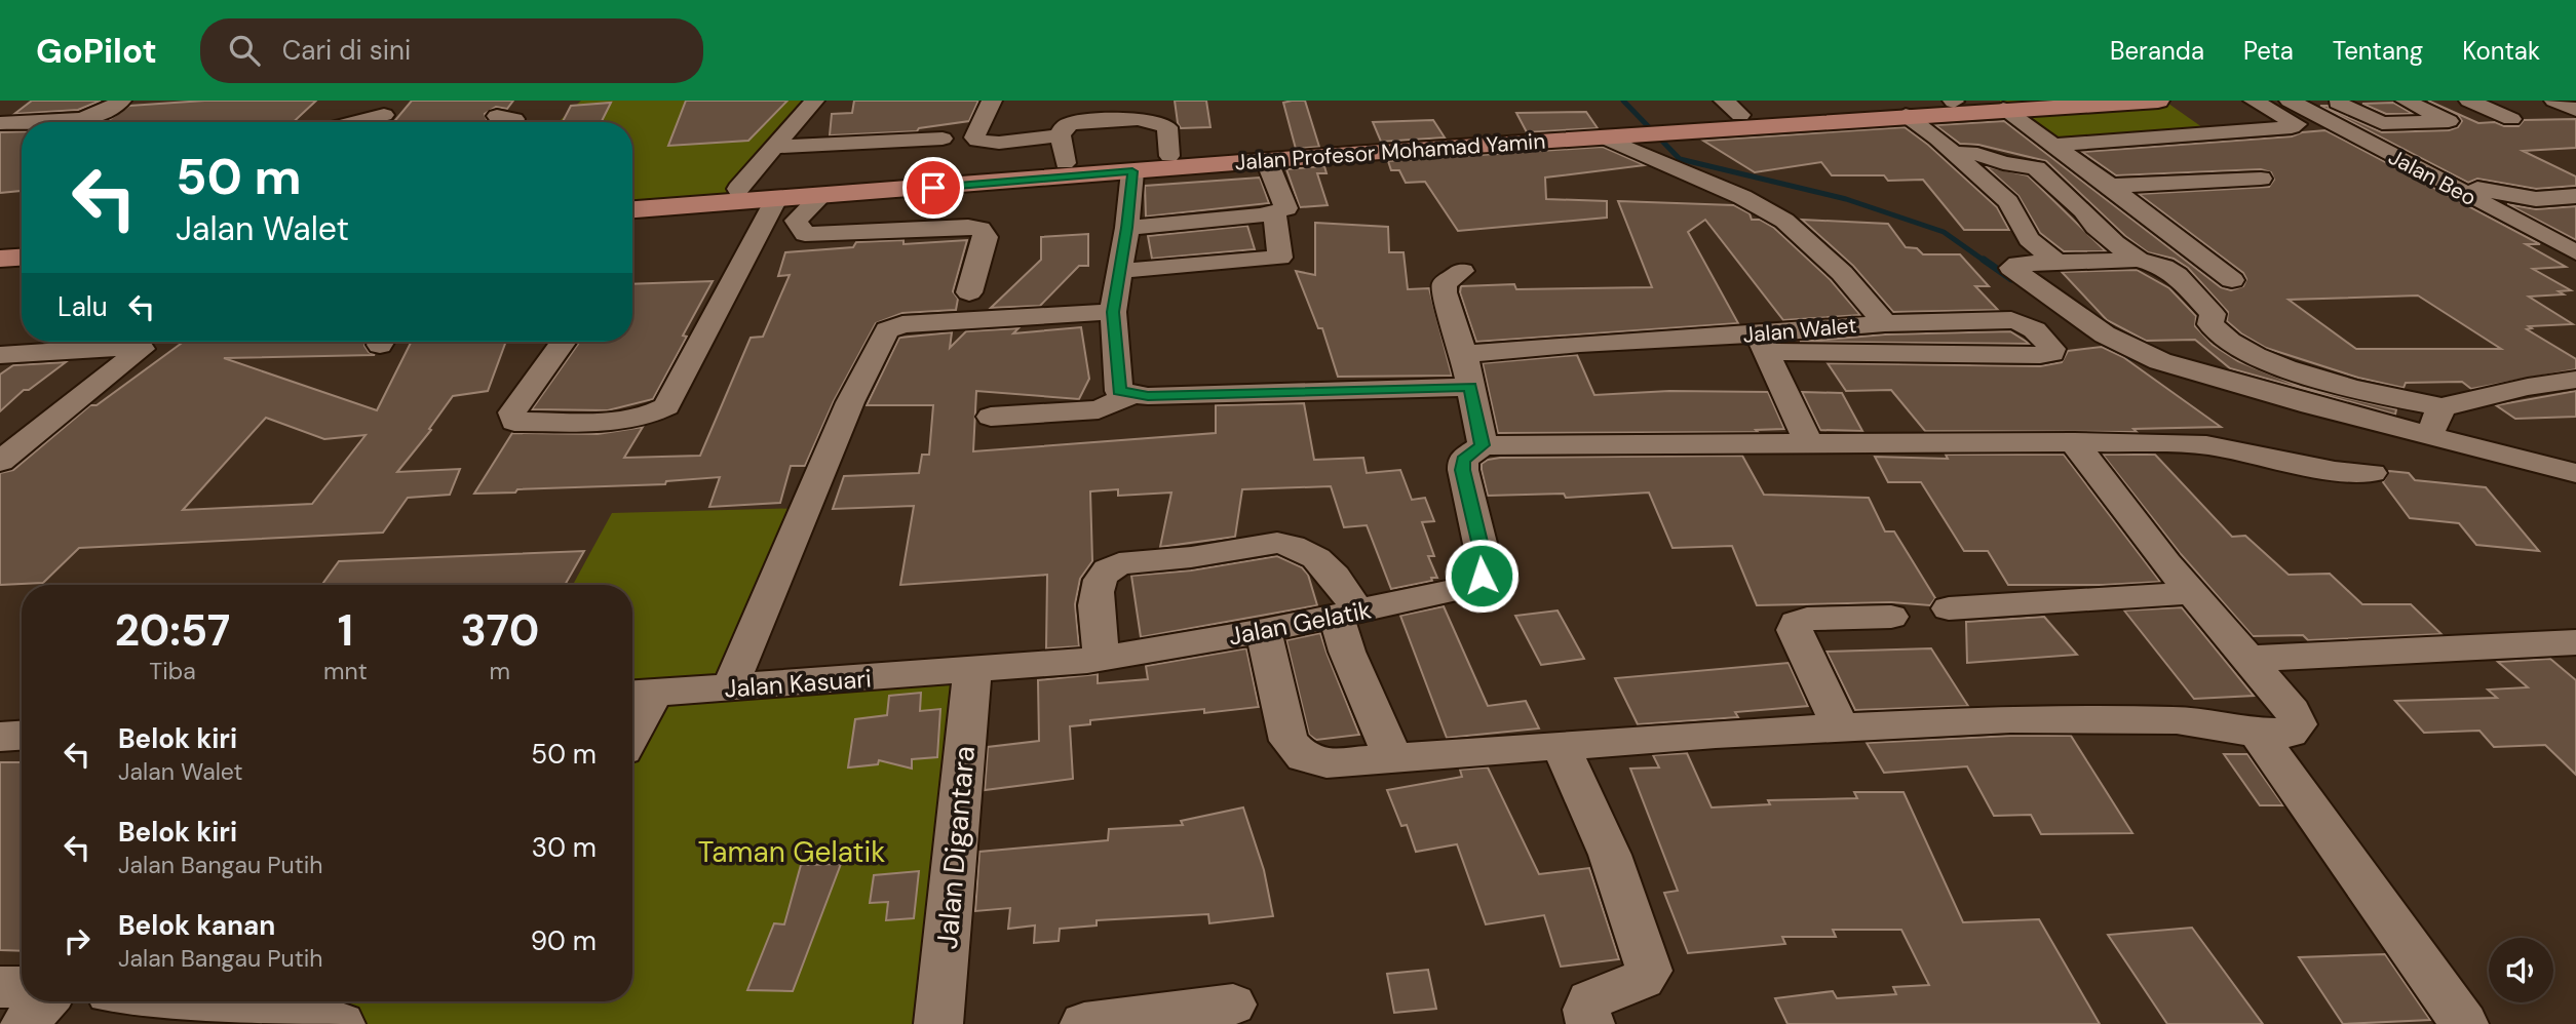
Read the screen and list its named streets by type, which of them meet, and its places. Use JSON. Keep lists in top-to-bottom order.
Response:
{
  "streets": {
    "main road": ["Jalan Profesor Mohamad Yamin"],
    "street": [
      "Jalan Beo",
      "Jalan Walet",
      "Jalan Gelatik",
      "Jalan Kasuari",
      "Jalan Digantara"
    ]
  },
  "crossings": [
    ["Jalan Profesor Mohamad Yamin", "Jalan Walet"],
    ["Jalan Gelatik", "Jalan Kasuari"],
    ["Jalan Gelatik", "Jalan Digantara"],
    ["Jalan Kasuari", "Jalan Digantara"]
  ],
  "parks": ["Taman Gelatik"],
  "page": {
    "header": "GoPilot",
    "search": "Cari di sini",
    "nav": [
      "Beranda",
      "Peta",
      "Tentang",
      "Kontak"
    ],
    "turn": ["50 m", "Jalan Walet"],
    "then": "Lalu",
    "eta": [
      "20:57",
      "Tiba",
      "1",
      "mnt",
      "370",
      "m"
    ],
    "list": [
      {
        "name": "Belok kiri",
        "note": "Jalan Walet",
        "value": "50 m"
      },
      {
        "name": "Belok kiri",
        "note": "Jalan Bangau Putih",
        "value": "30 m"
      },
      {
        "name": "Belok kanan",
        "note": "Jalan Bangau Putih",
        "value": "90 m"
      }
    ]
  }
}
